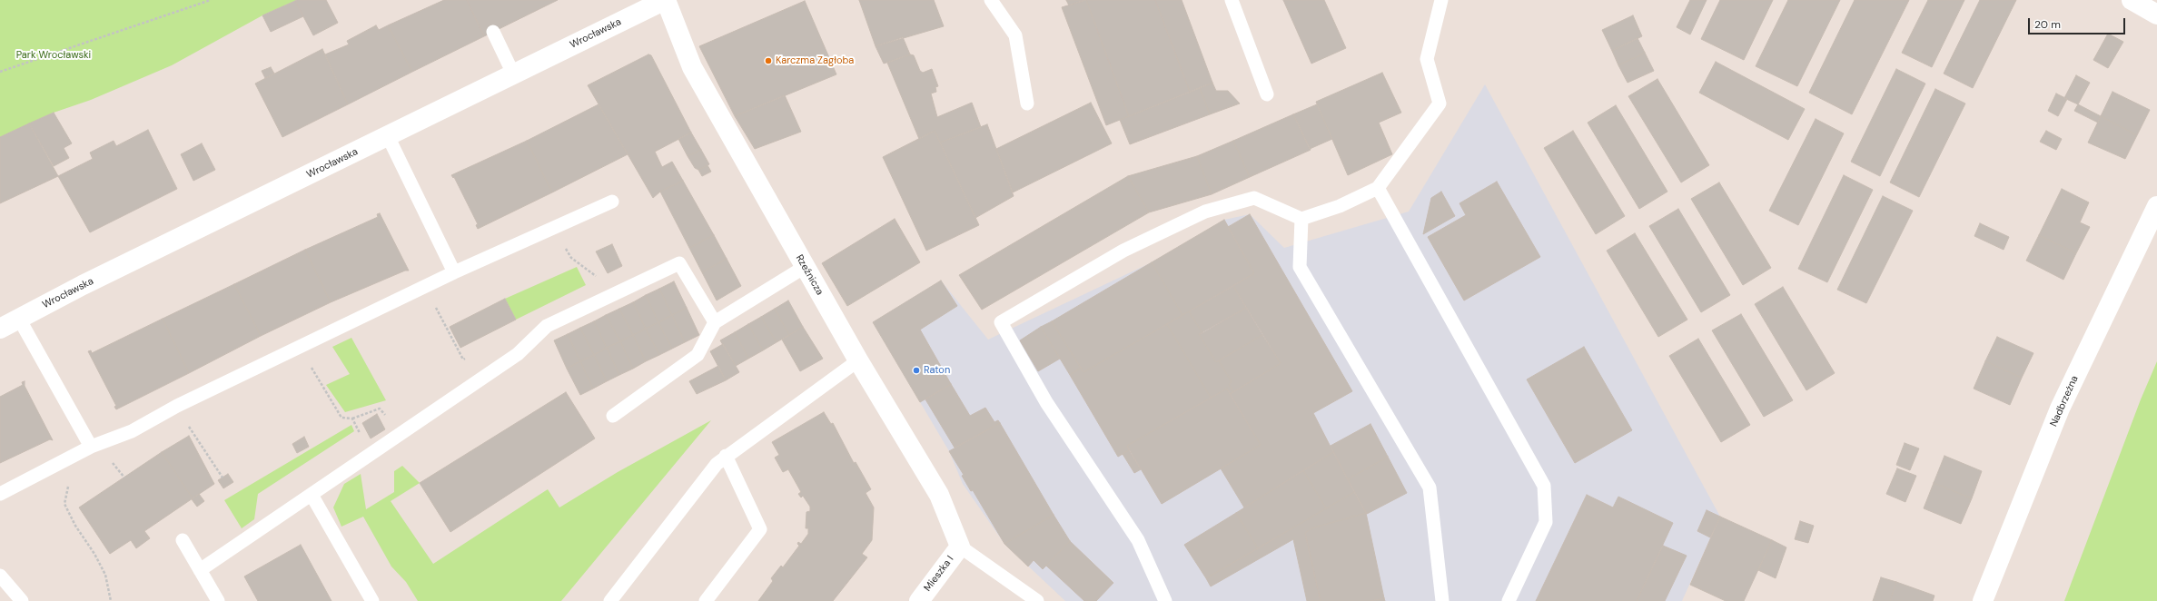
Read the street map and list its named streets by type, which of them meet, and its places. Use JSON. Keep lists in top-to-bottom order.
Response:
{
  "streets": {
    "street": [
      "Wrocławska",
      "Rzeźnicza",
      "Nadbrzeżna",
      "Mieszka I"
    ]
  },
  "crossings": [
    ["Wrocławska", "Rzeźnicza"],
    ["Rzeźnicza", "Mieszka I"]
  ],
  "parks": ["Park Wrocławski"],
  "places": ["Karczma Zagłoba", "Raton"],
  "scale_bar": "20 m"
}
